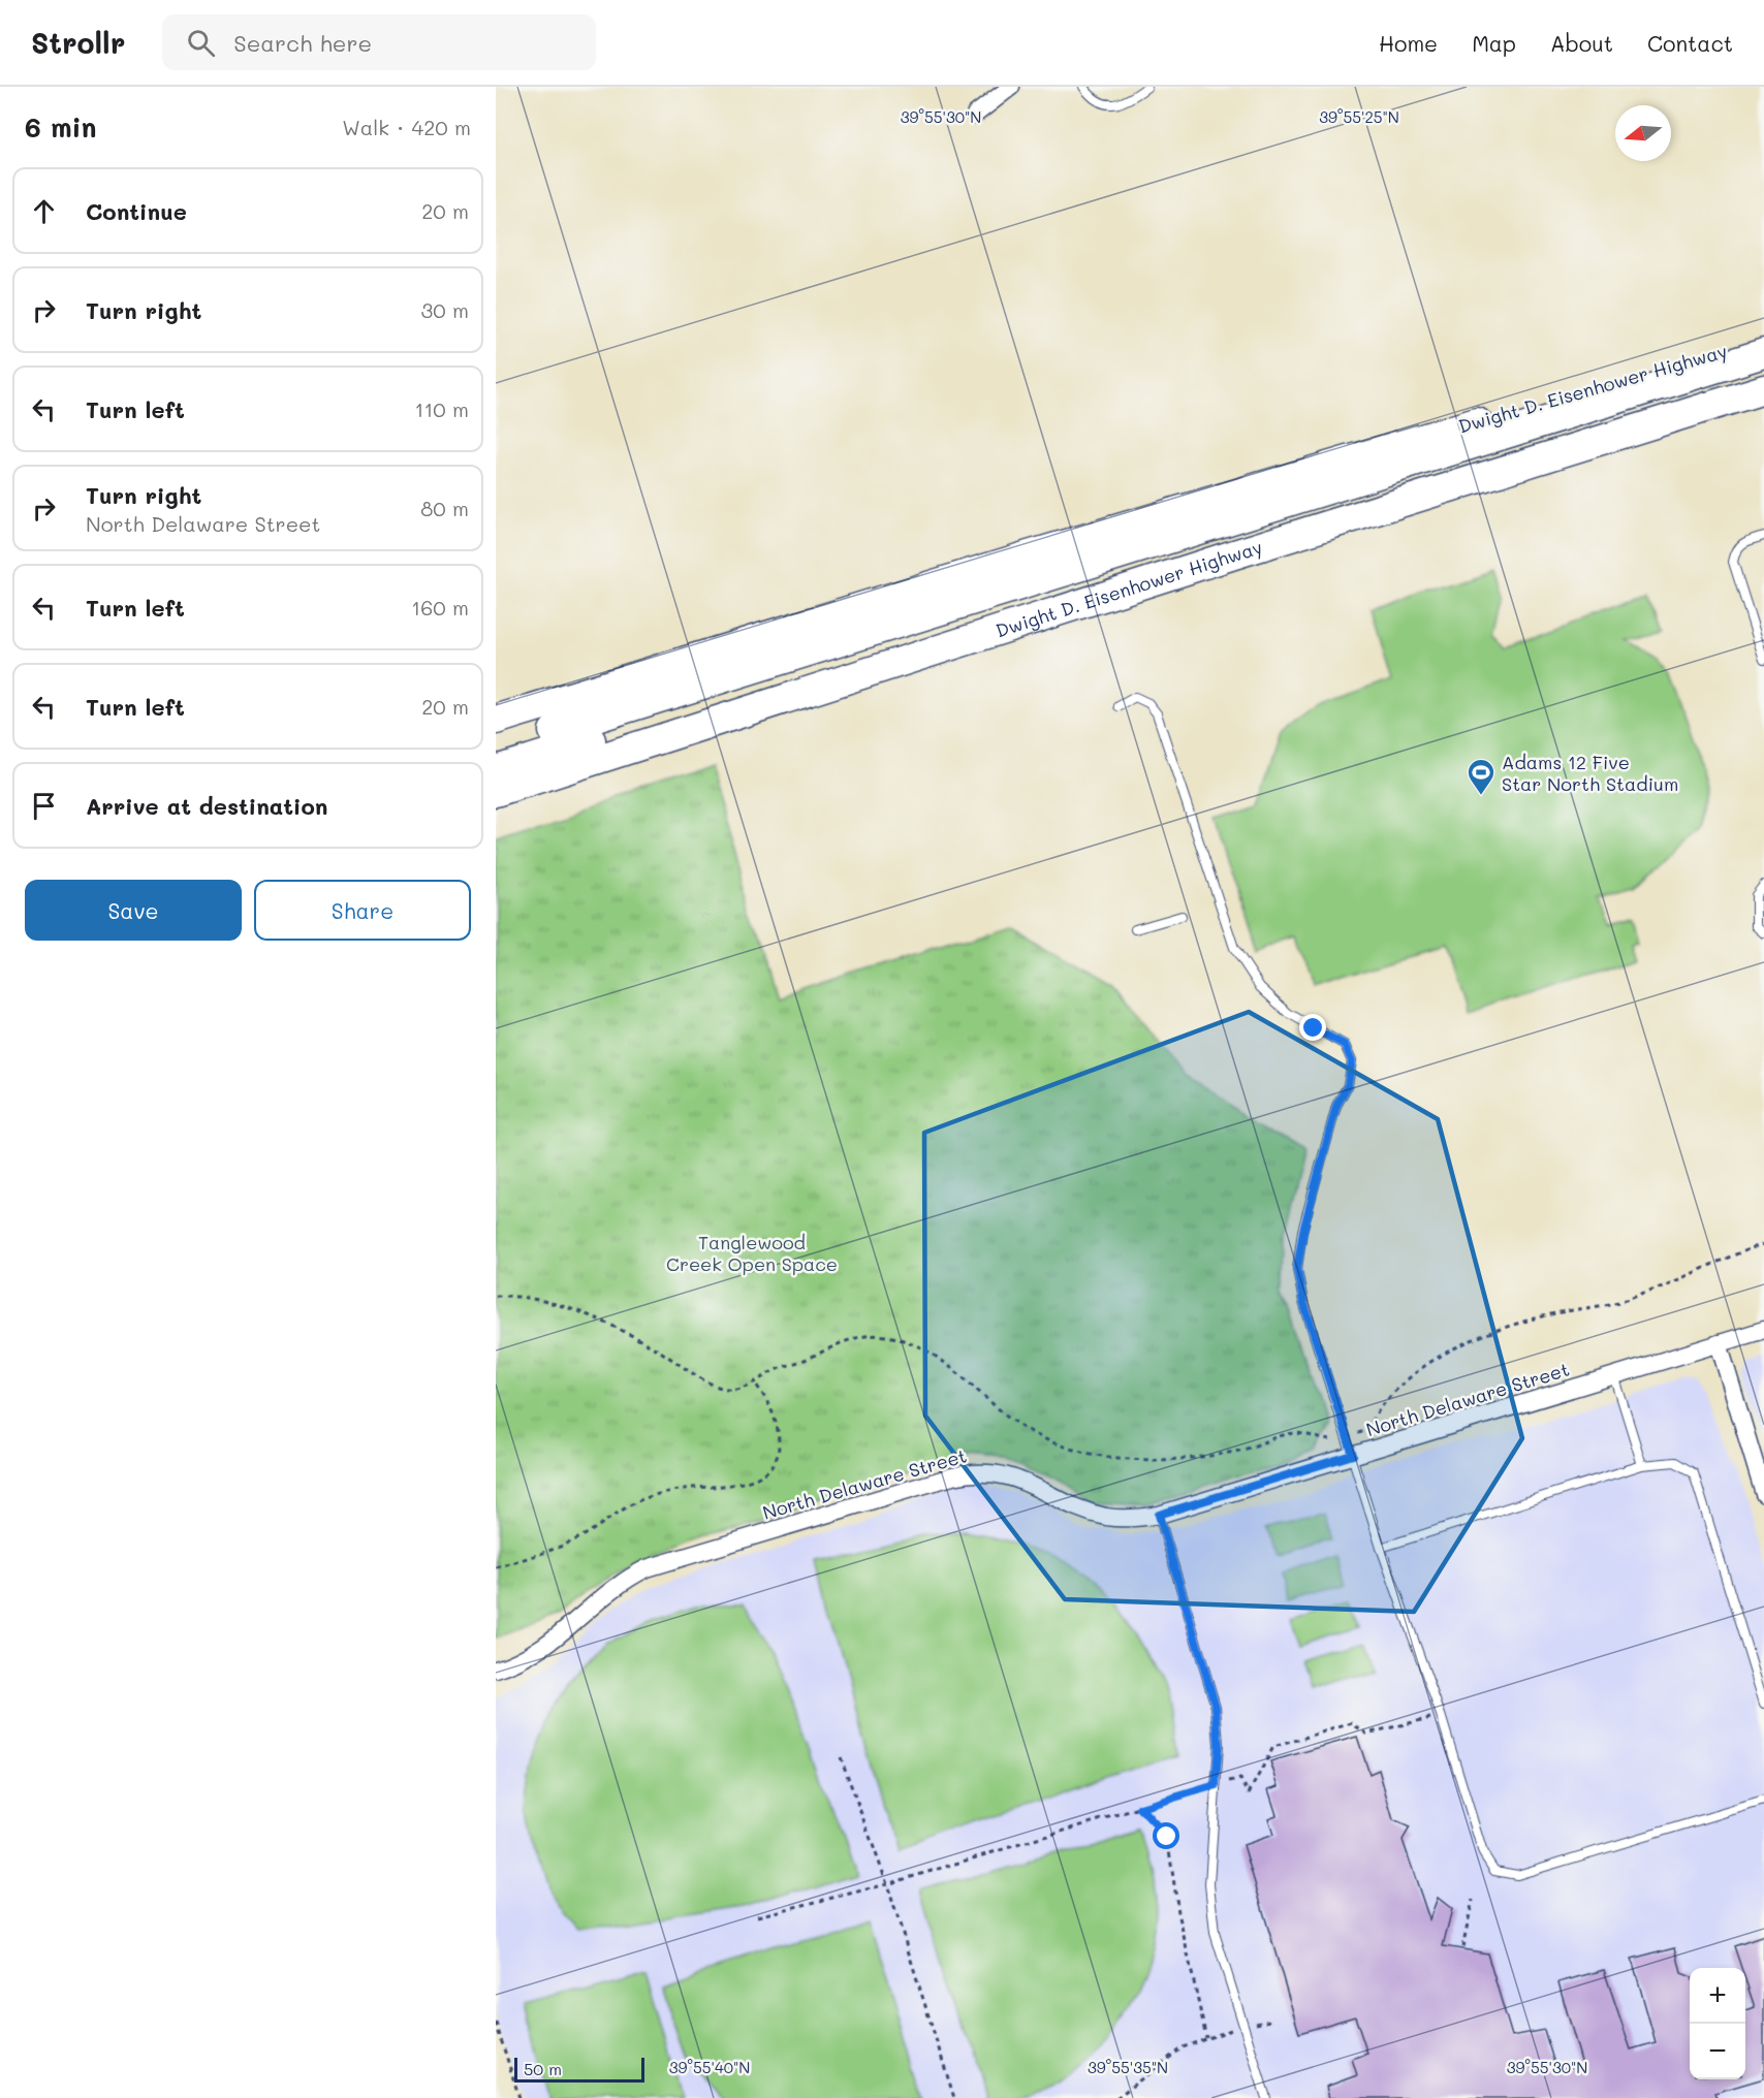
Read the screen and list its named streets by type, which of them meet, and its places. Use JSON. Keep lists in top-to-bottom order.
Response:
{
  "streets": {
    "highway": ["Dwight D. Eisenhower Highway"],
    "street": ["North Delaware Street"]
  },
  "parks": ["Tanglewood Creek Open Space"],
  "places": {
    "sports": ["Adams 12 Five Star North Stadium"]
  },
  "scale_bar": "50 m",
  "north": "left",
  "page": {
    "header": "Strollr",
    "search": "Search here",
    "nav": [
      "Home",
      "Map",
      "About",
      "Contact"
    ],
    "heading": ["6 min", "Walk · 420 m"],
    "list": [
      ["Continue", "20 m"],
      ["Turn right", "30 m"],
      ["Turn left", "110 m"],
      ["Turn right", "North Delaware Street", "80 m"],
      ["Turn left", "160 m"],
      ["Turn left", "20 m"],
      "Arrive at destination"
    ],
    "buttons": ["Save", "Share"],
    "map_buttons": ["+", "−"],
    "scale": "50 m"
  },
  "coordinates": [
    "39°55'30\"N",
    "39°55'25\"N",
    "39°55'40\"N",
    "39°55'35\"N"
  ]
}
